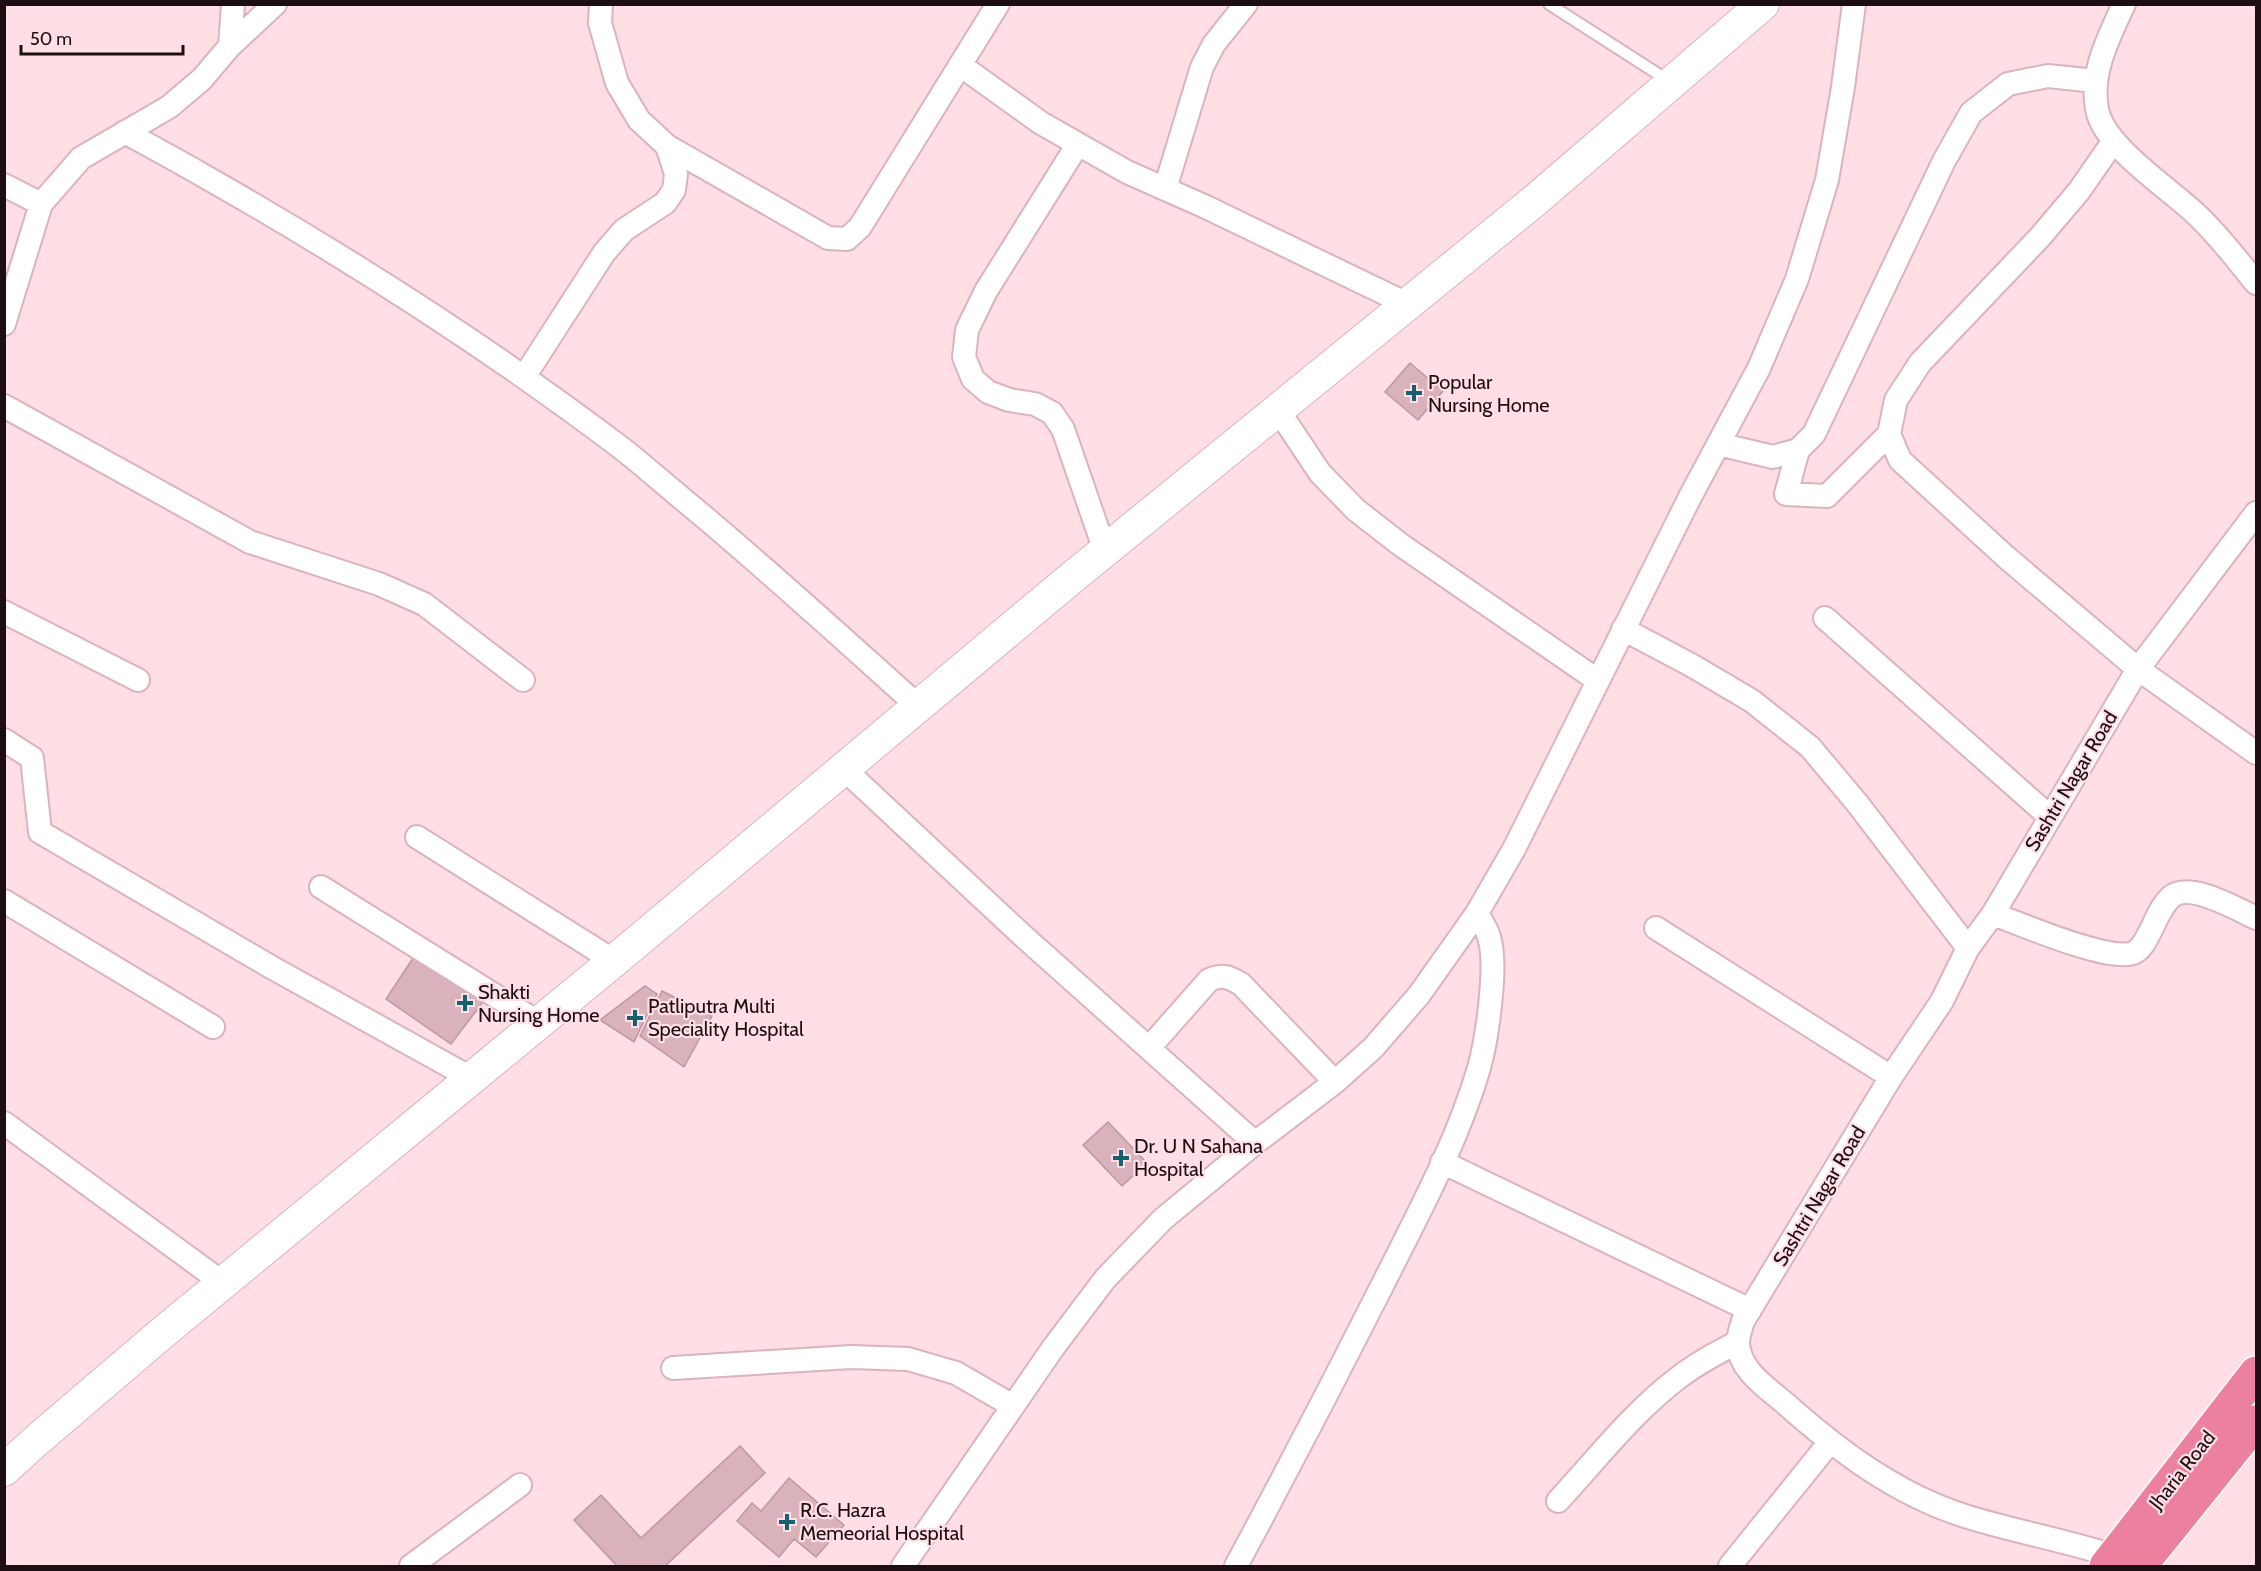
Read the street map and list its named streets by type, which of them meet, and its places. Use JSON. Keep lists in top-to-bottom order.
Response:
{
  "streets": {
    "highway": ["Jharia Road"],
    "street": ["Sashtri Nagar Road"]
  },
  "places": {
    "health": [
      "Popular Nursing Home",
      "Shakti Nursing Home",
      "Patliputra Multi Speciality Hospital",
      "Dr. U N Sahana Hospital",
      "R.C. Hazra Memeorial Hospital"
    ]
  },
  "scale_bar": "50 m"
}
